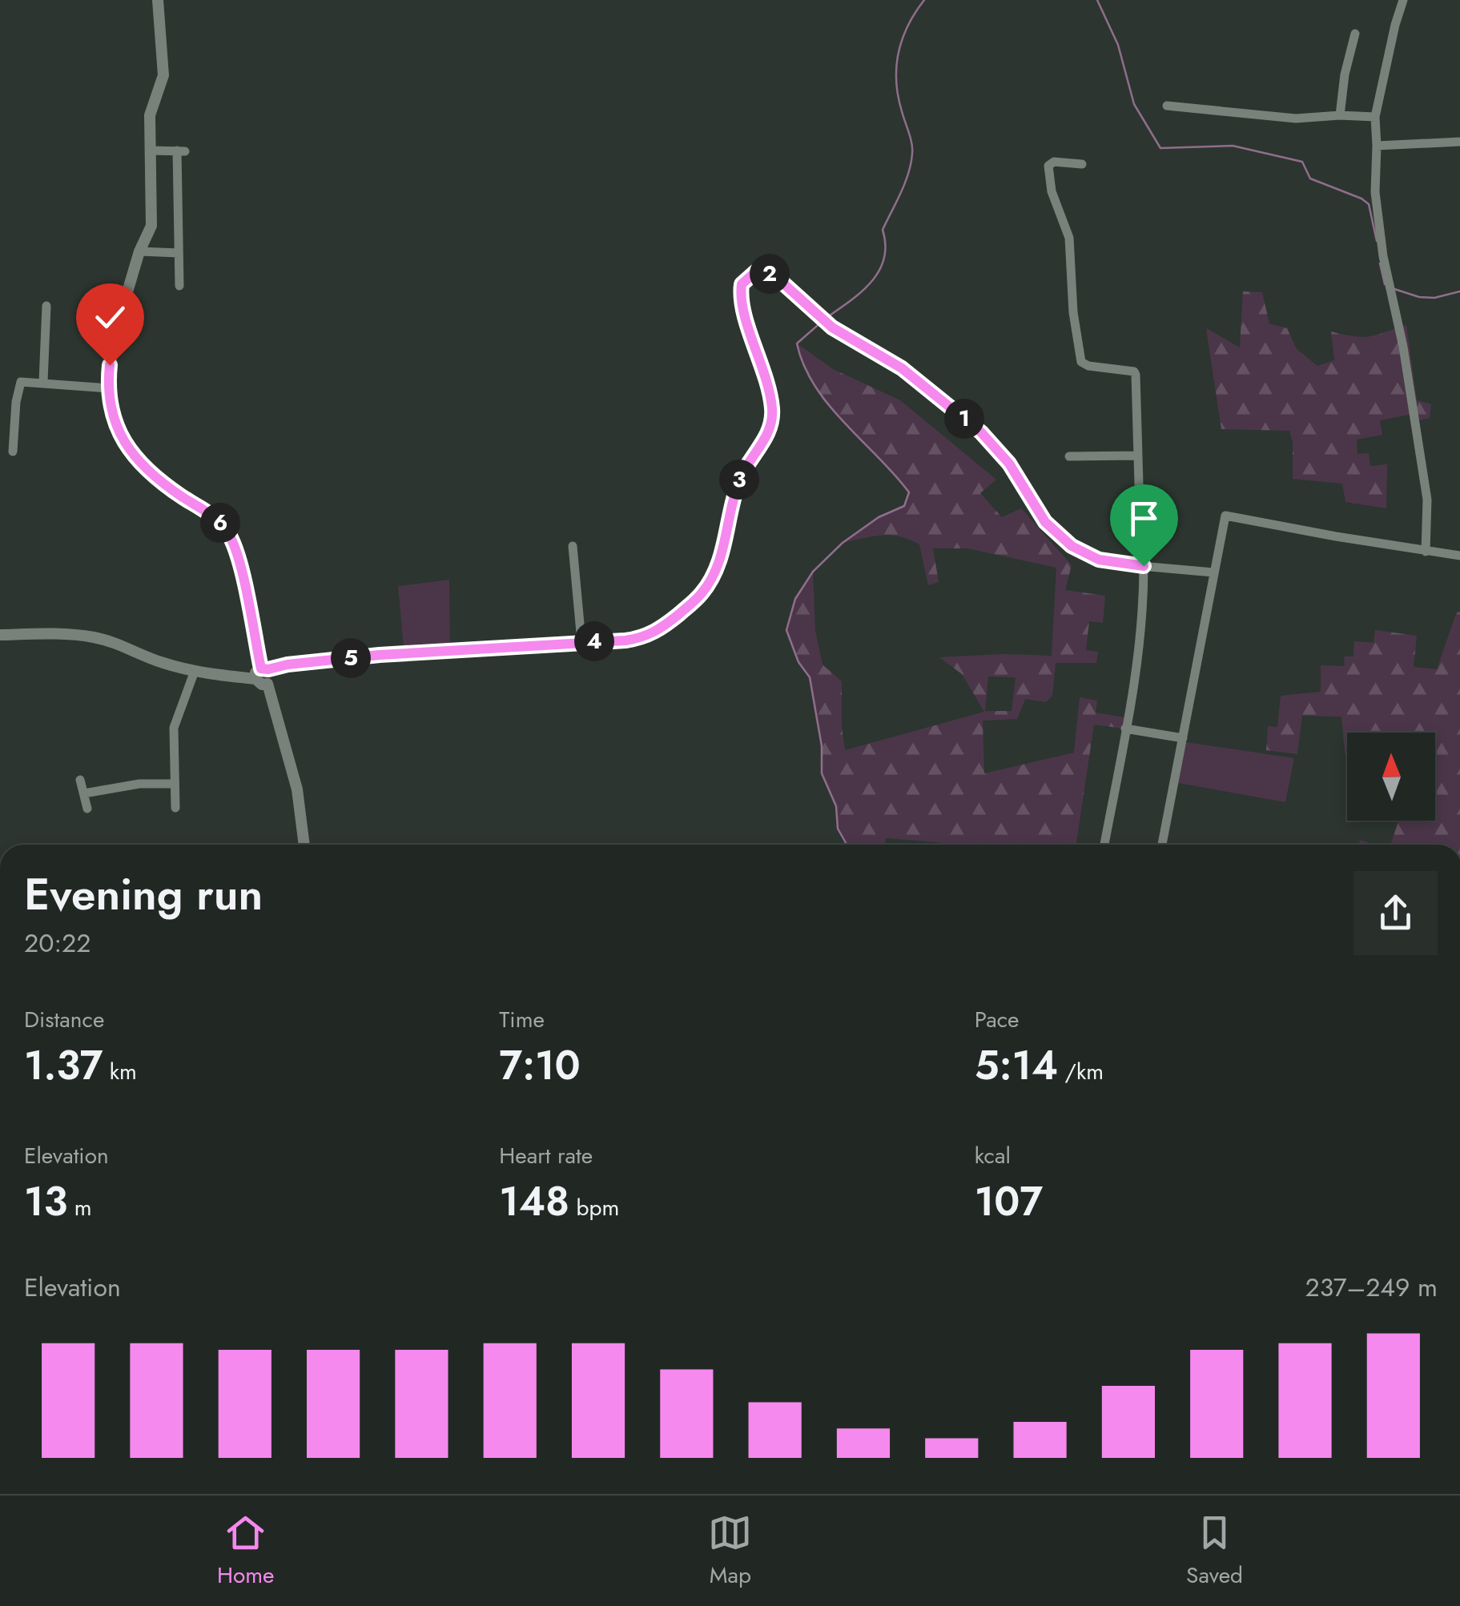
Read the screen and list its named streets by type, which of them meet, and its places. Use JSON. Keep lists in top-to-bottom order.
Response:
{
  "north": "top",
  "page": {
    "pins": [
      "2",
      "1",
      "3",
      "6",
      "4",
      "5"
    ],
    "heading": ["Evening run", "20:22"],
    "stats": [
      ["Distance", "1.37 km"],
      ["Time", "7:10"],
      ["Pace", "5:14 /km"],
      ["Elevation", "13 m"],
      ["Heart rate", "148 bpm"],
      ["kcal", "107"]
    ],
    "chart": ["Elevation", "237–249 m"],
    "tabs": ["Home", "Map", "Saved"]
  }
}
